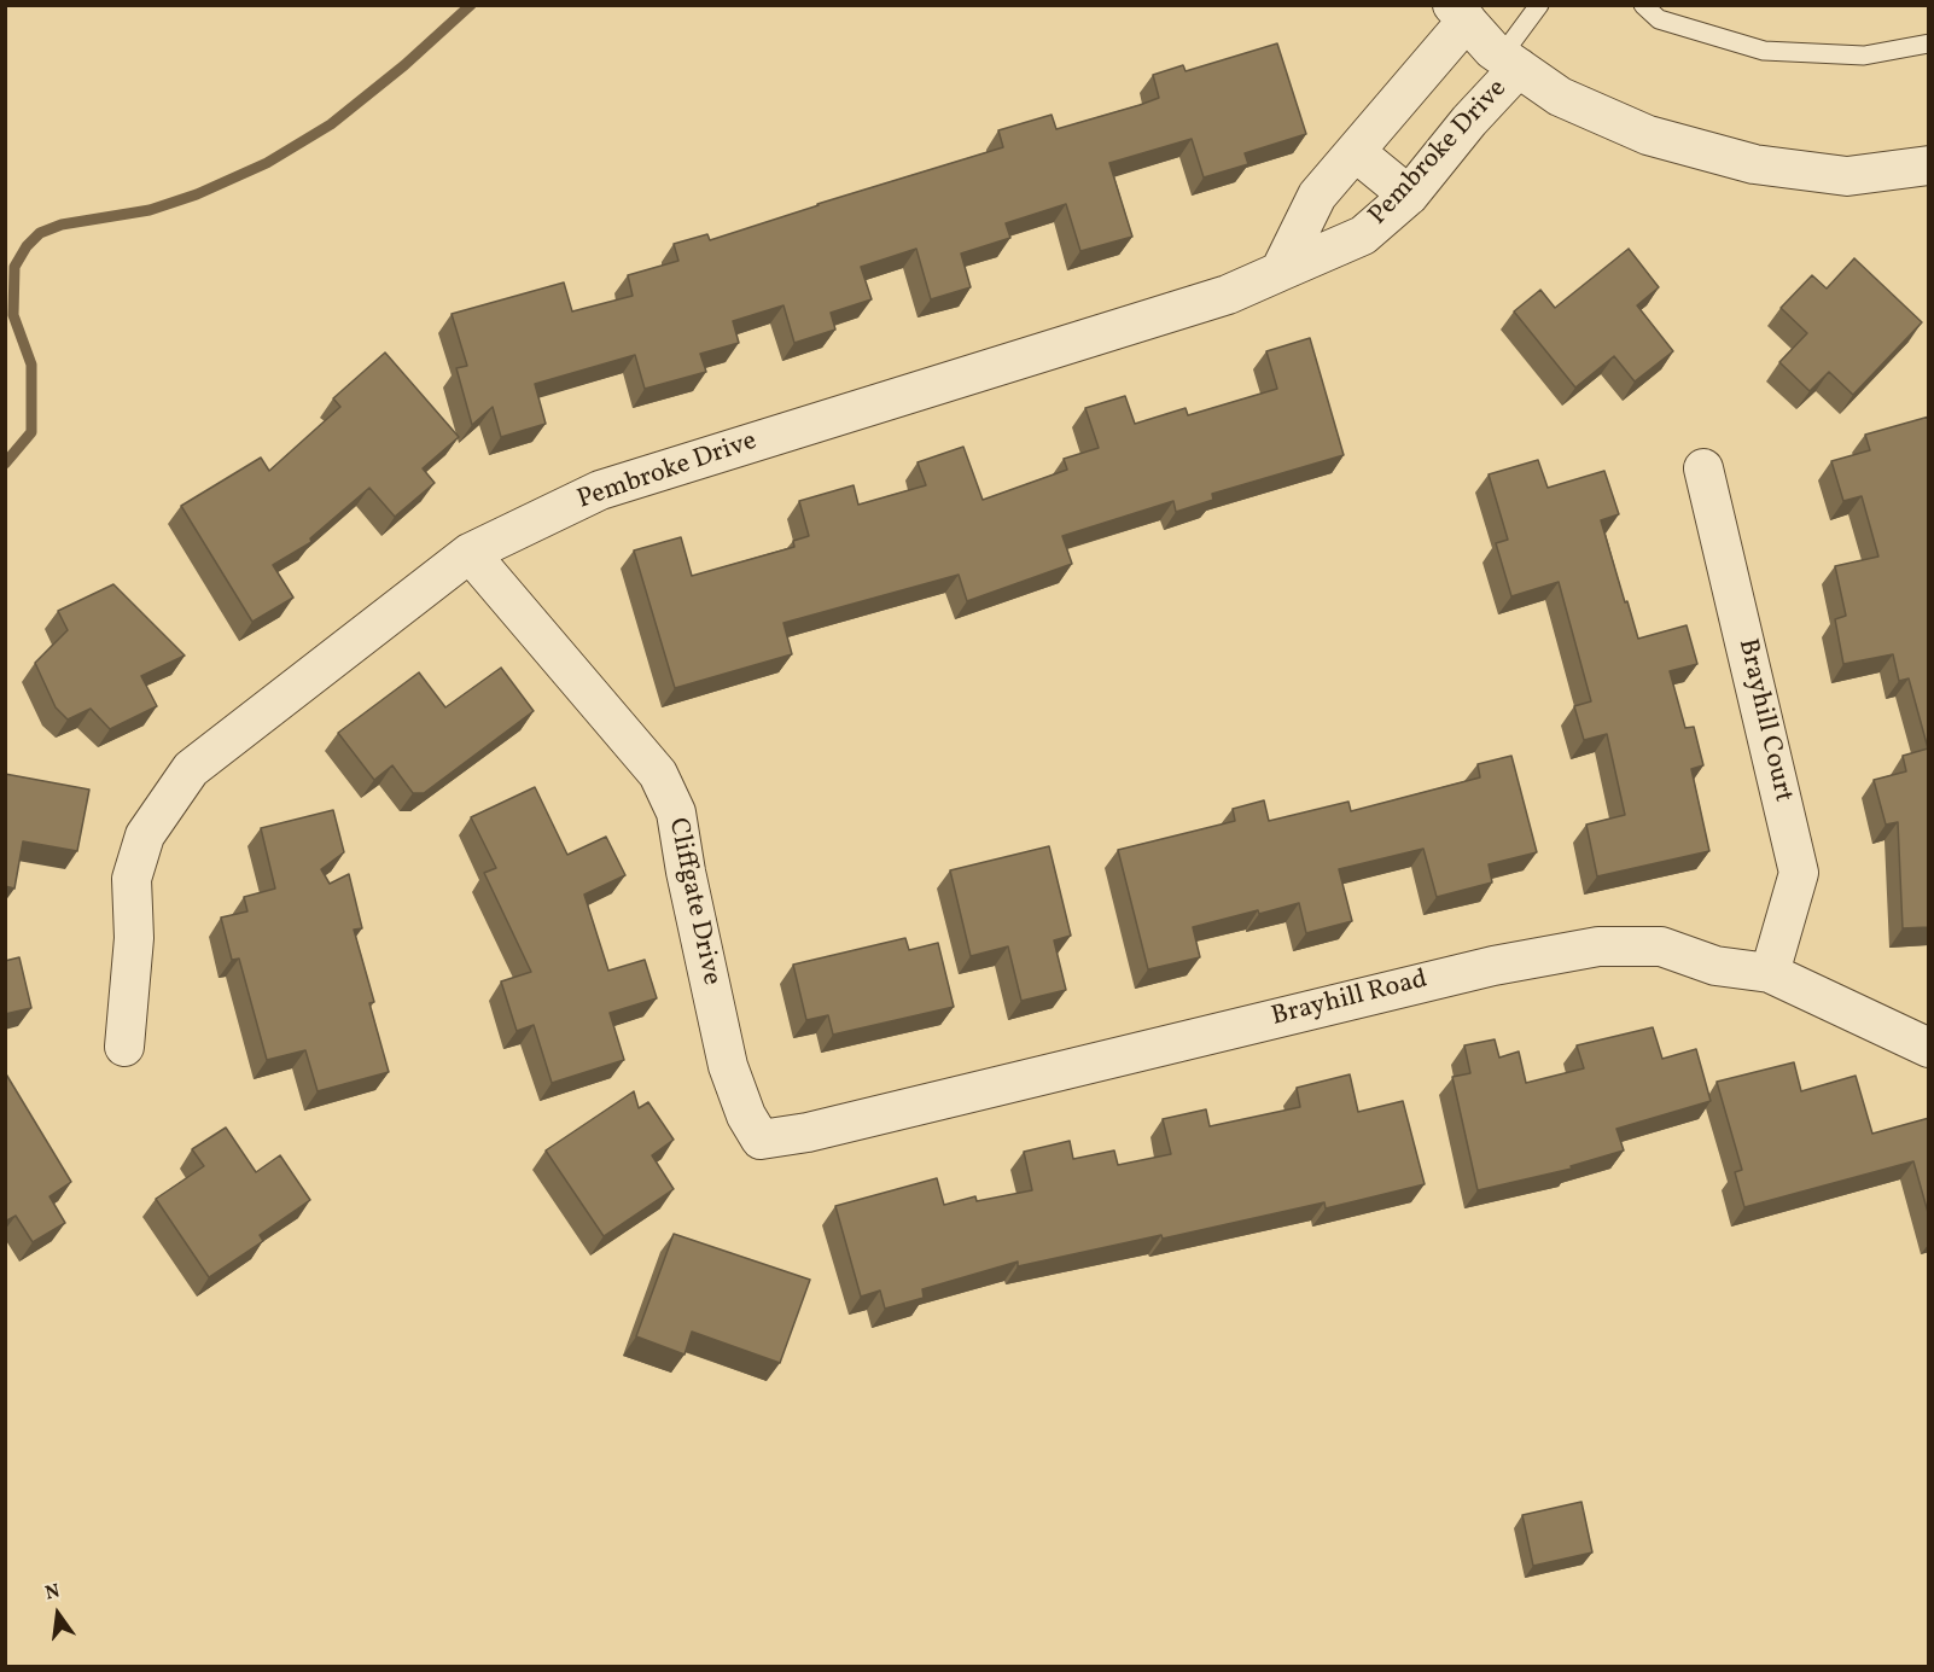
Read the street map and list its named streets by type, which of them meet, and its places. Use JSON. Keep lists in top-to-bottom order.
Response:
{
  "streets": {
    "street": [
      "Pembroke Drive",
      "Brayhill Court",
      "Cliffgate Drive",
      "Brayhill Road"
    ]
  },
  "crossings": [
    ["Pembroke Drive", "Cliffgate Drive"],
    ["Brayhill Court", "Brayhill Road"],
    ["Cliffgate Drive", "Brayhill Road"]
  ],
  "north": "top"
}
